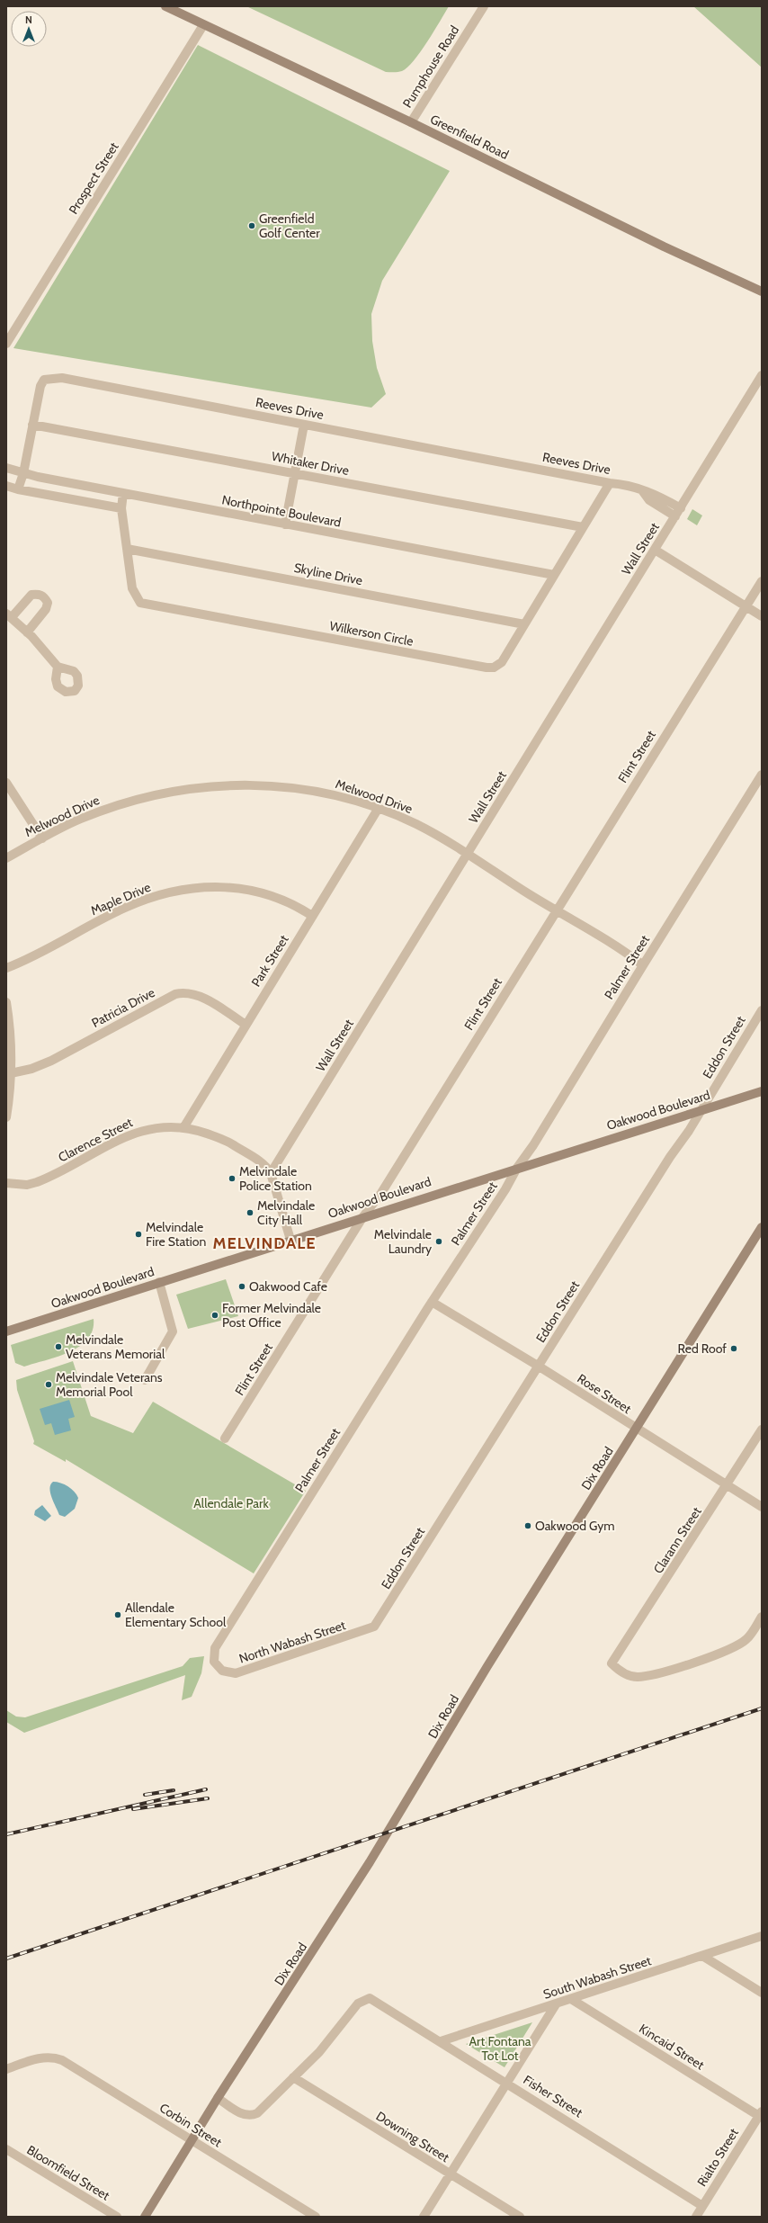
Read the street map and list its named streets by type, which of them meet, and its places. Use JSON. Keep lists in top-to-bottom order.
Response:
{
  "streets": {
    "main road": ["Greenfield Road", "Oakwood Boulevard", "Dix Road"],
    "street": [
      "Pumphouse Road",
      "Prospect Street",
      "Reeves Drive",
      "Whitaker Drive",
      "Northpointe Boulevard",
      "Wall Street",
      "Skyline Drive",
      "Wilkerson Circle",
      "Flint Street",
      "Melwood Drive",
      "Maple Drive",
      "Park Street",
      "Palmer Street",
      "Patricia Drive",
      "Eddon Street",
      "Clarence Street",
      "Rose Street",
      "Clarann Street",
      "North Wabash Street",
      "South Wabash Street",
      "Kincaid Street",
      "Fisher Street",
      "Corbin Street",
      "Downing Street",
      "Rialto Street",
      "Bloomfield Street"
    ]
  },
  "crossings": [
    ["Pumphouse Road", "Greenfield Road"],
    ["Greenfield Road", "Prospect Street"],
    ["Reeves Drive", "Whitaker Drive"],
    ["Reeves Drive", "Northpointe Boulevard"],
    ["Reeves Drive", "Wall Street"],
    ["Reeves Drive", "Wilkerson Circle"],
    ["Whitaker Drive", "Wilkerson Circle"],
    ["Northpointe Boulevard", "Wilkerson Circle"],
    ["Wall Street", "Melwood Drive"],
    ["Wall Street", "Clarence Street"],
    ["Skyline Drive", "Wilkerson Circle"],
    ["Flint Street", "Melwood Drive"],
    ["Flint Street", "Oakwood Boulevard"],
    ["Melwood Drive", "Park Street"],
    ["Melwood Drive", "Palmer Street"],
    ["Maple Drive", "Park Street"],
    ["Park Street", "Patricia Drive"],
    ["Park Street", "Clarence Street"],
    ["Palmer Street", "Oakwood Boulevard"],
    ["Palmer Street", "Rose Street"],
    ["Palmer Street", "North Wabash Street"],
    ["Eddon Street", "Oakwood Boulevard"],
    ["Eddon Street", "Rose Street"],
    ["Eddon Street", "North Wabash Street"],
    ["Rose Street", "Dix Road"],
    ["Rose Street", "Clarann Street"],
    ["Dix Road", "Corbin Street"],
    ["South Wabash Street", "Kincaid Street"],
    ["South Wabash Street", "Fisher Street"],
    ["Kincaid Street", "Rialto Street"],
    ["Fisher Street", "Downing Street"],
    ["Fisher Street", "Rialto Street"]
  ],
  "districts": ["MELVINDALE"],
  "parks": ["Allendale Park", "Art Fontana Tot Lot"],
  "places": [
    "Greenfield Golf Center",
    "Melvindale Police Station",
    "Melvindale City Hall",
    "Melvindale Fire Station",
    "Melvindale Laundry",
    "Oakwood Cafe",
    "Former Melvindale Post Office",
    "Melvindale Veterans Memorial",
    "Red Roof",
    "Melvindale Veterans Memorial Pool",
    "Oakwood Gym",
    "Allendale Elementary School"
  ],
  "north": "top"
}
